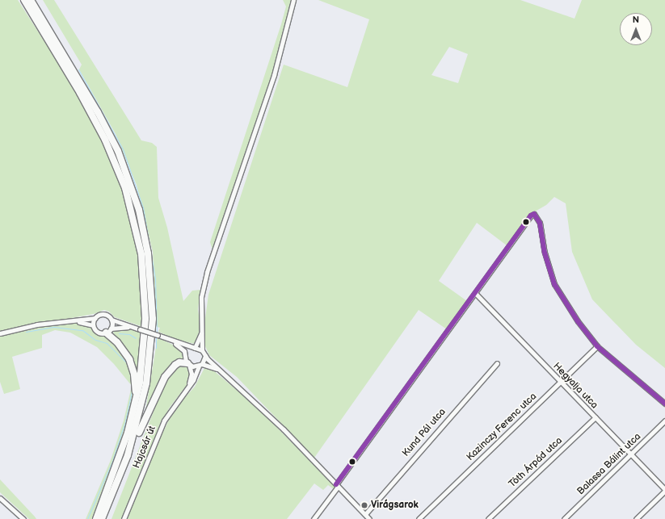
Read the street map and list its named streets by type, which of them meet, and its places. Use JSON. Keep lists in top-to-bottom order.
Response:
{
  "streets": {
    "street": [
      "Hegyalja utca",
      "Kazinczy Ferenc utca",
      "Kund Pál utca",
      "Hajcsár út",
      "Tóth Árpád utca",
      "Balassa Bálint utca"
    ]
  },
  "crossings": [
    ["Hegyalja utca", "Kazinczy Ferenc utca"],
    ["Hegyalja utca", "Tóth Árpád utca"],
    ["Hegyalja utca", "Balassa Bálint utca"]
  ],
  "places": ["Virágsarok"],
  "north": "top"
}
